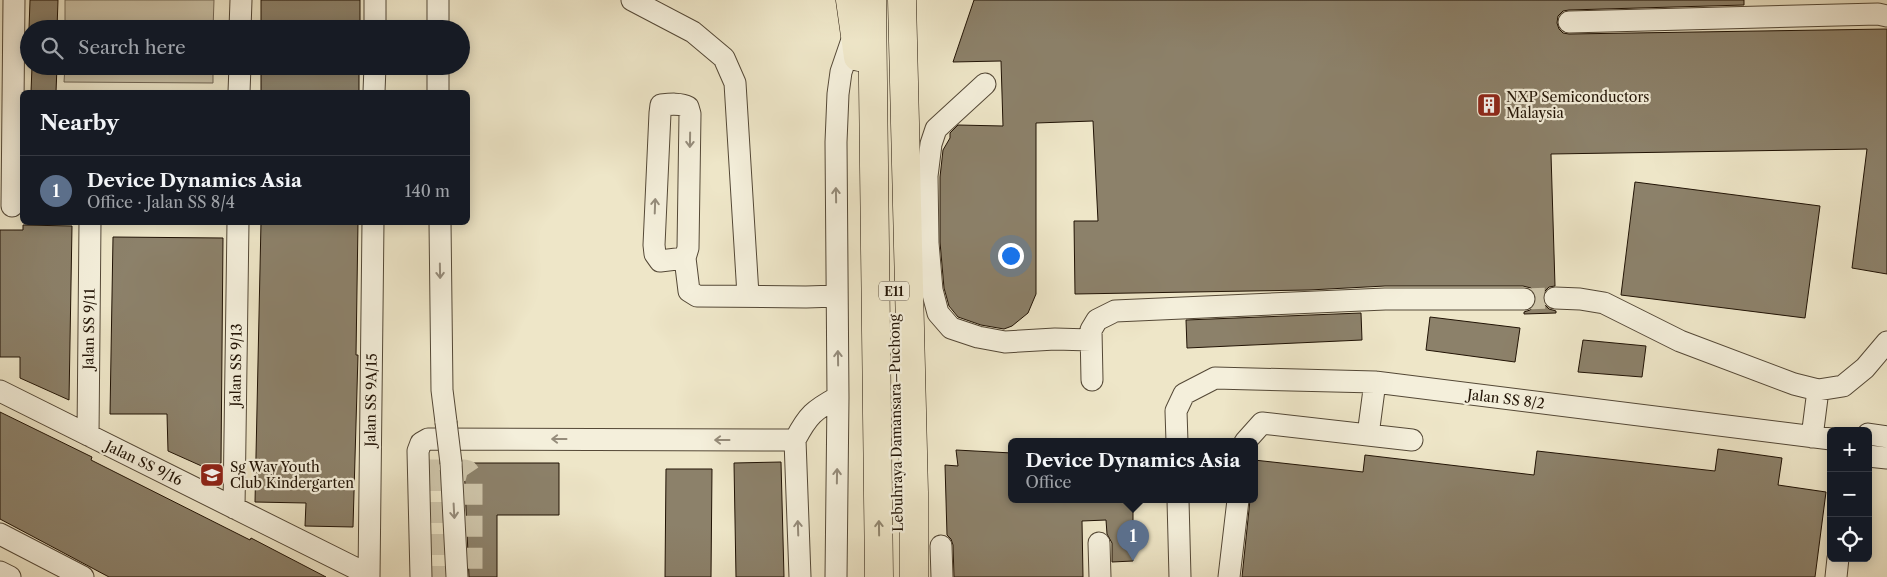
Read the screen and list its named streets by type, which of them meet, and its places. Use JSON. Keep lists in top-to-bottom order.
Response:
{
  "streets": {
    "highway": ["E11", "Lebuhraya Damansara–Puchong"],
    "street": [
      "Jalan SS 9/11",
      "Jalan SS 9/13",
      "Jalan SS 8/2",
      "Jalan SS 9A/15",
      "Jalan SS 9/16"
    ]
  },
  "crossings": [
    ["Jalan SS 9/11", "Jalan SS 9/16"],
    ["Jalan SS 9/13", "Jalan SS 9/16"],
    ["Jalan SS 9A/15", "Jalan SS 9/16"]
  ],
  "places": {
    "building": ["NXP Semiconductors Malaysia"],
    "school or university": ["Sg Way Youth Club Kindergarten"]
  },
  "page": {
    "search": "Search here",
    "heading": "Nearby",
    "list": [
      {
        "mark": "1",
        "name": "Device Dynamics Asia",
        "note": "Office · Jalan SS 8/4",
        "value": "140 m"
      }
    ],
    "map_buttons": ["+", "−"],
    "popup": ["Device Dynamics Asia", "Office"],
    "pins": "1"
  }
}
